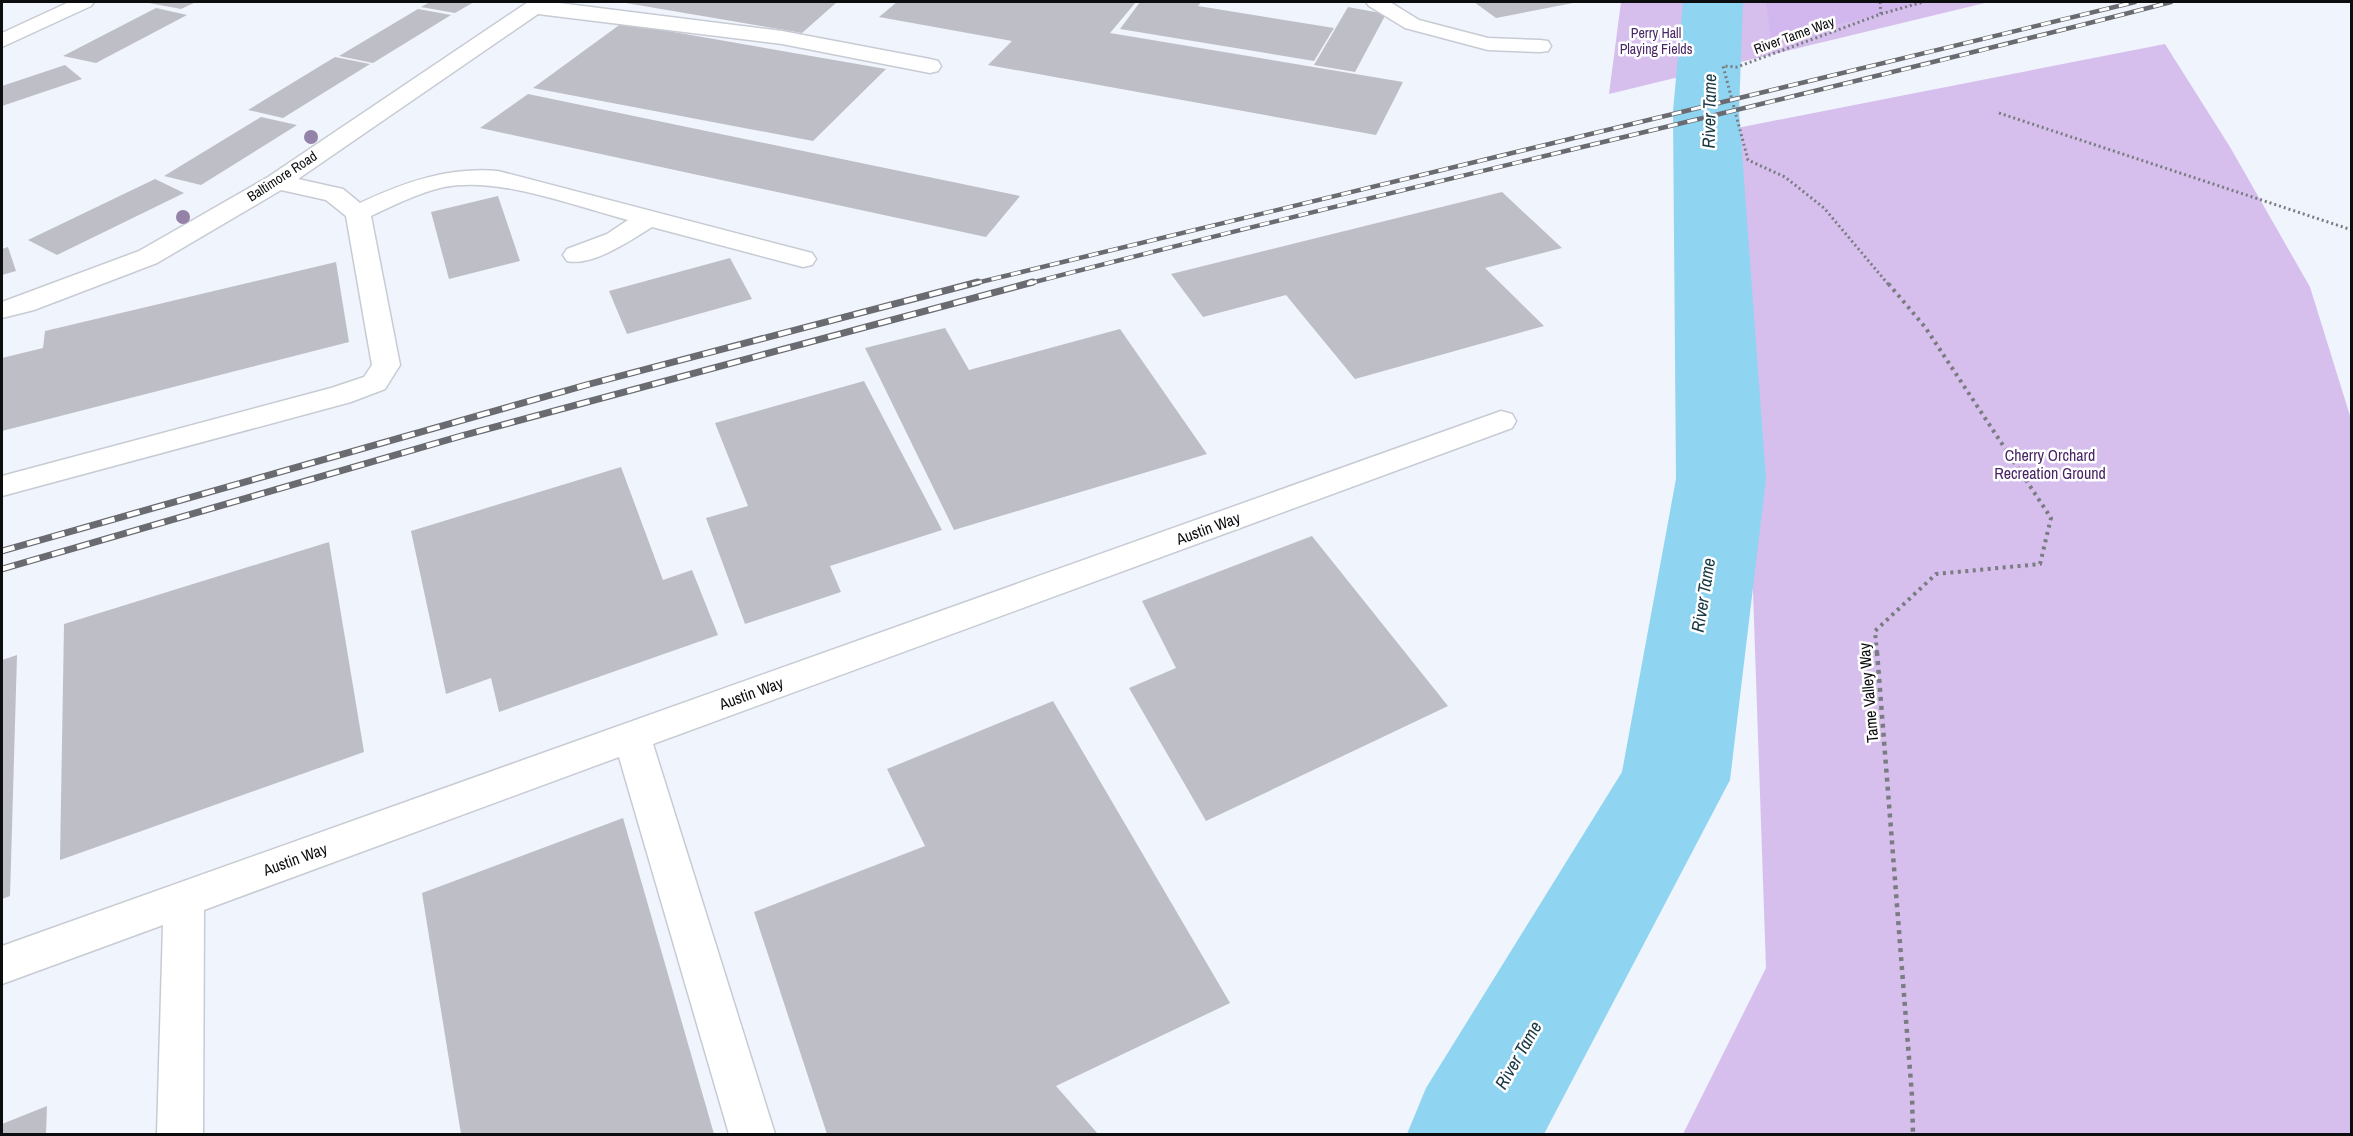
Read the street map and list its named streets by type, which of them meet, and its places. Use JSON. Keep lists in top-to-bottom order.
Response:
{
  "streets": {
    "street": ["Baltimore Road", "Austin Way"],
    "path": ["River Tame Way", "Tame Valley Way"]
  },
  "crossings": [
    ["River Tame Way", "Tame Valley Way"]
  ],
  "water": ["River Tame"],
  "parks": ["Perry Hall Playing Fields", "Cherry Orchard Recreation Ground"]
}
